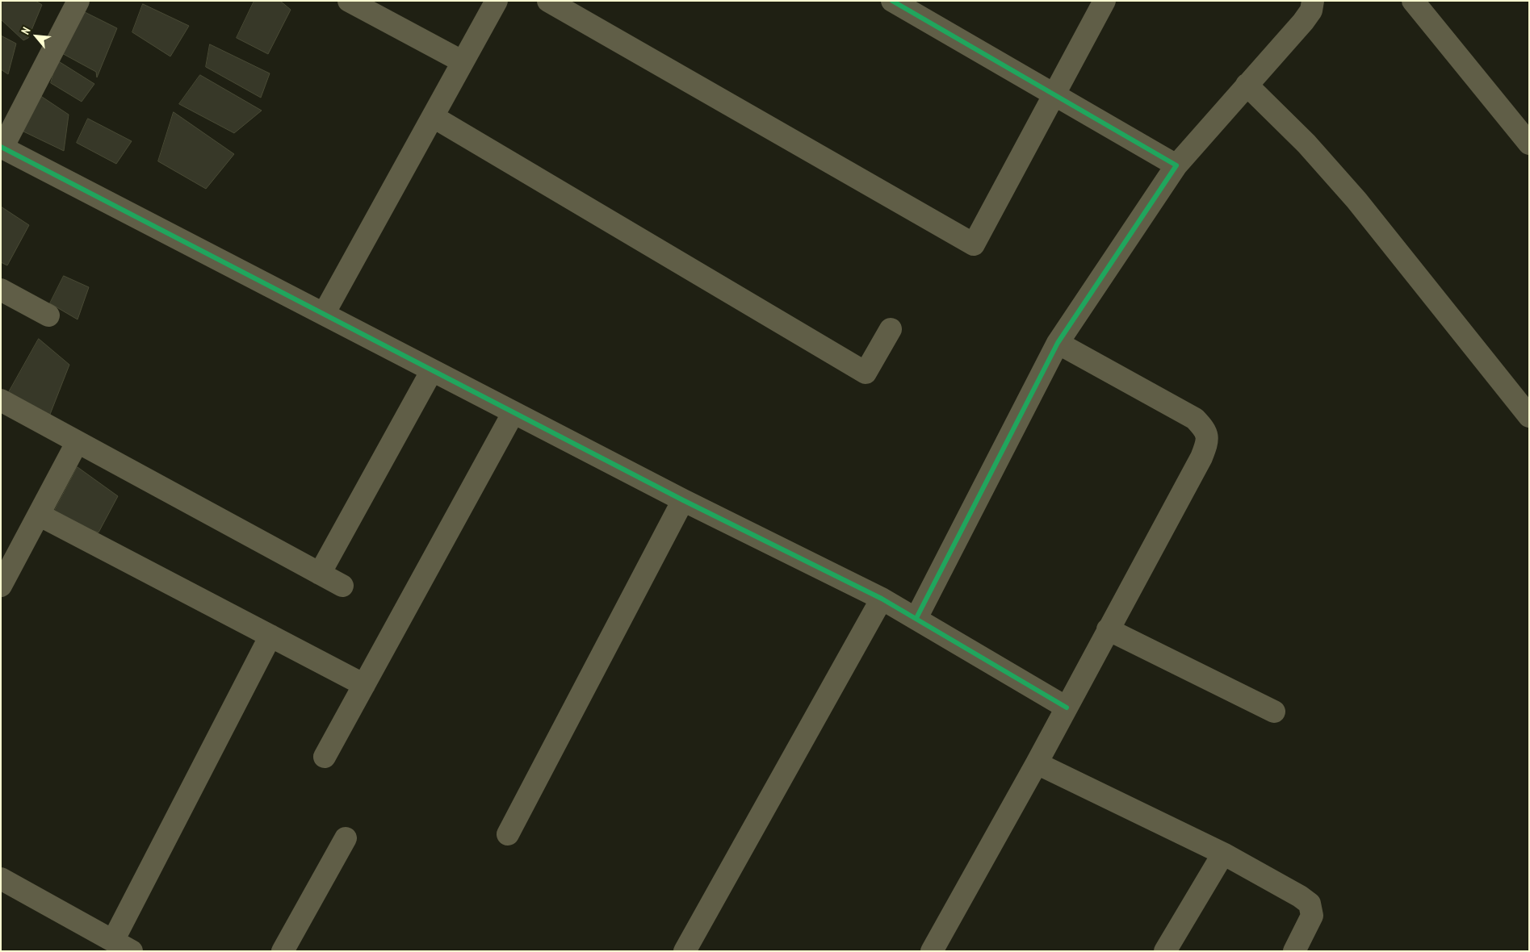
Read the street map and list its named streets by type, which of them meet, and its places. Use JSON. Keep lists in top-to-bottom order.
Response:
{
  "north": "top left"
}
